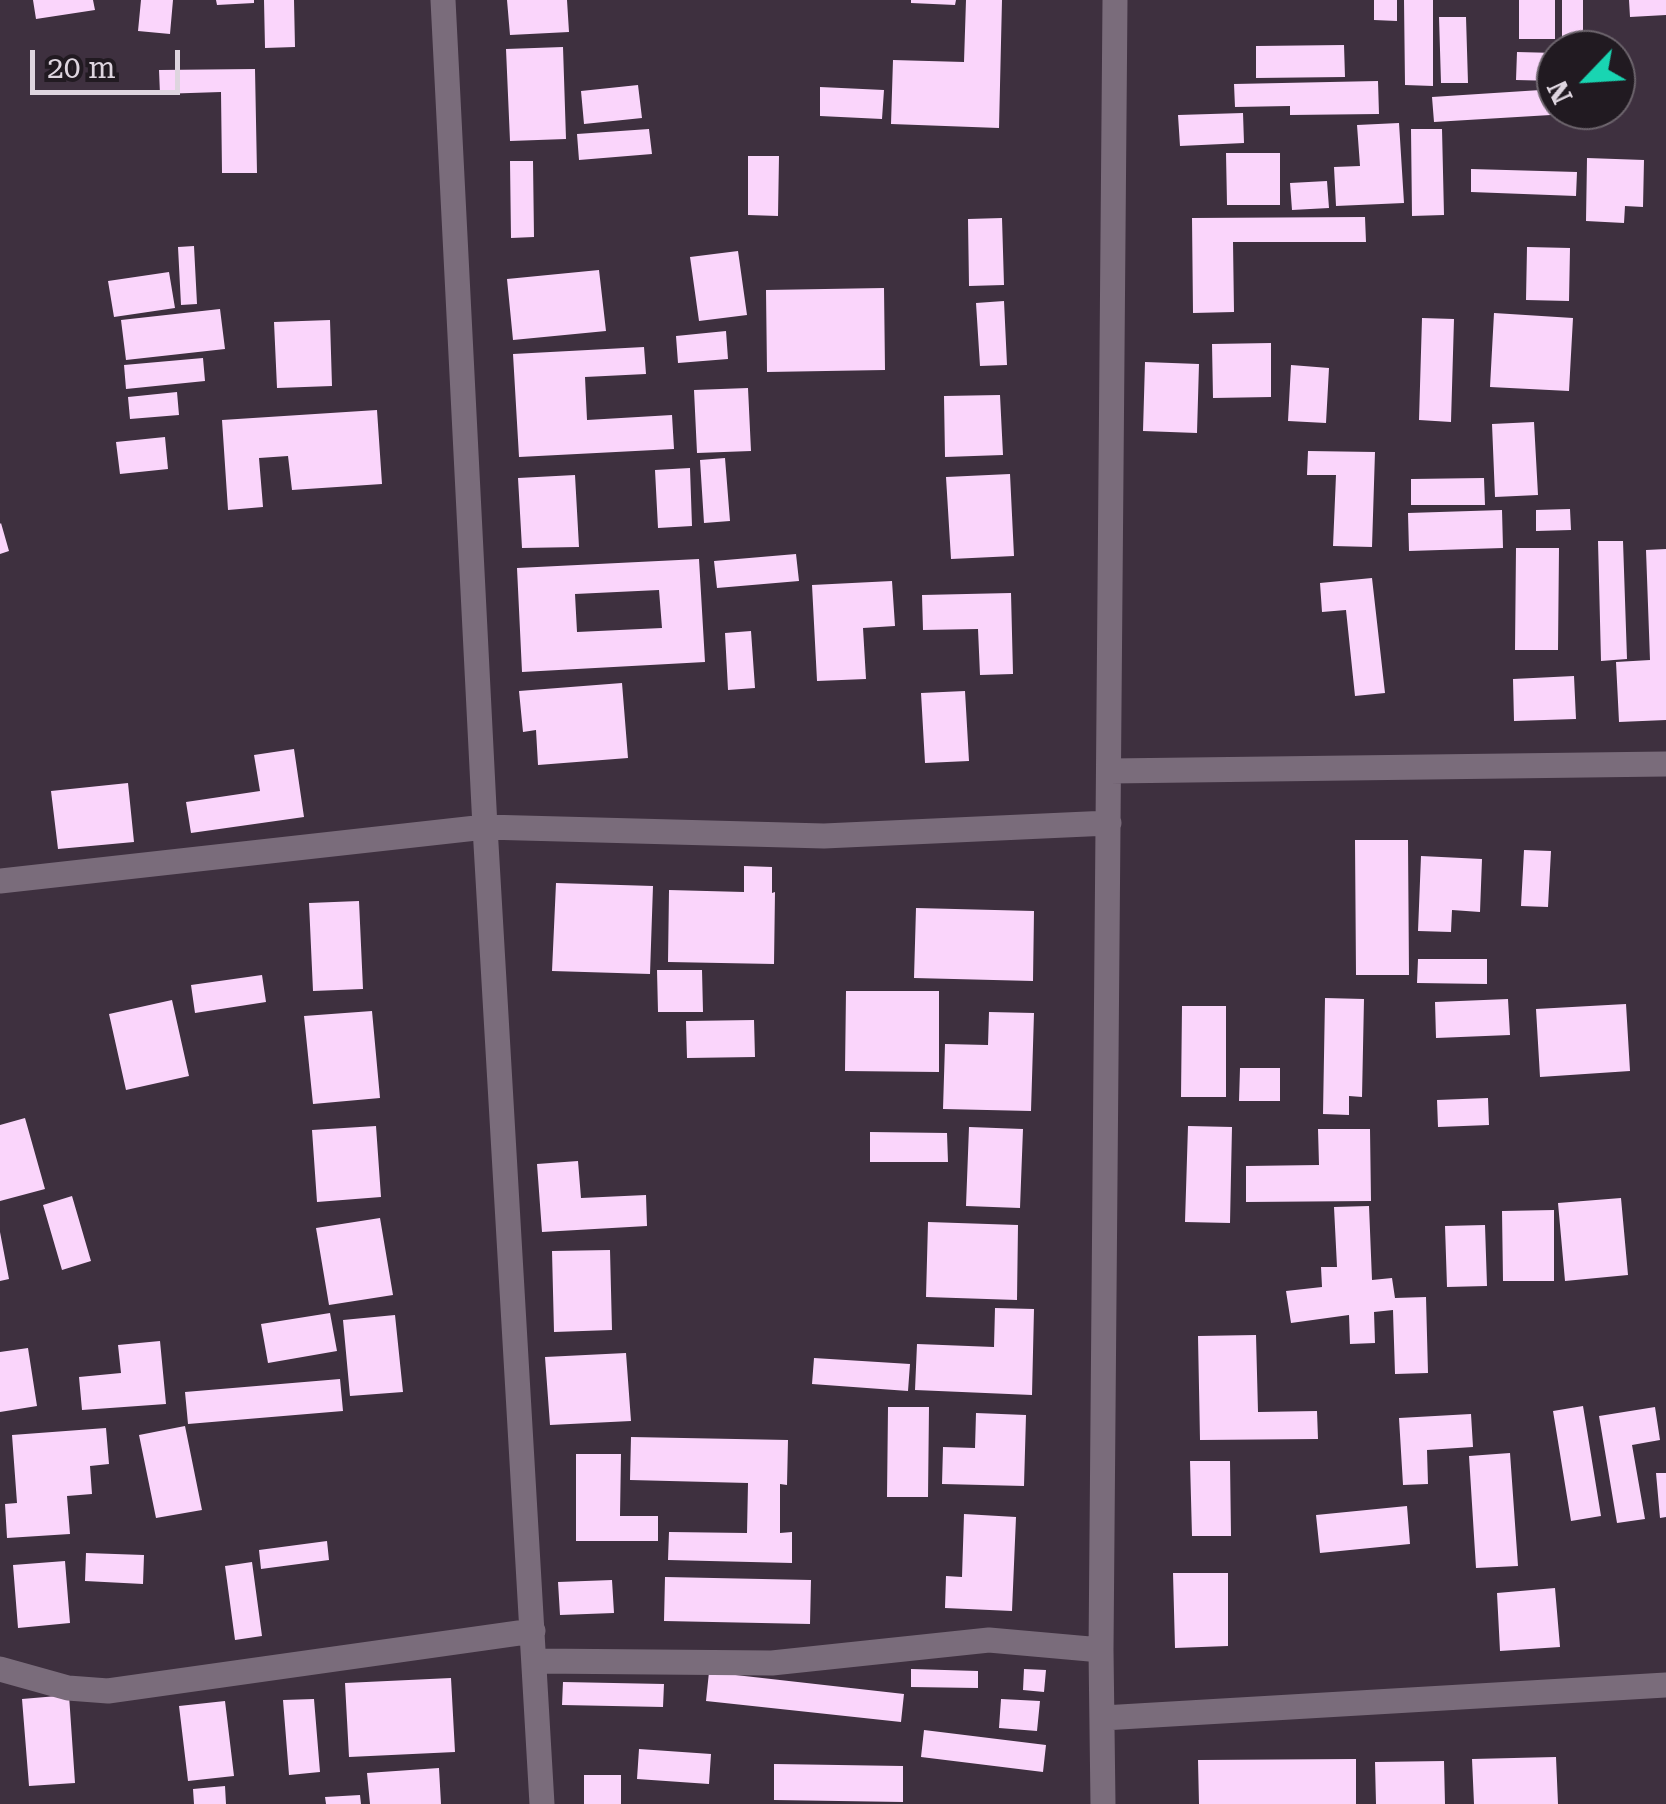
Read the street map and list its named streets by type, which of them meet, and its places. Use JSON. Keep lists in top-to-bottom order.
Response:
{
  "scale_bar": "20 m",
  "north": "bottom left"
}
